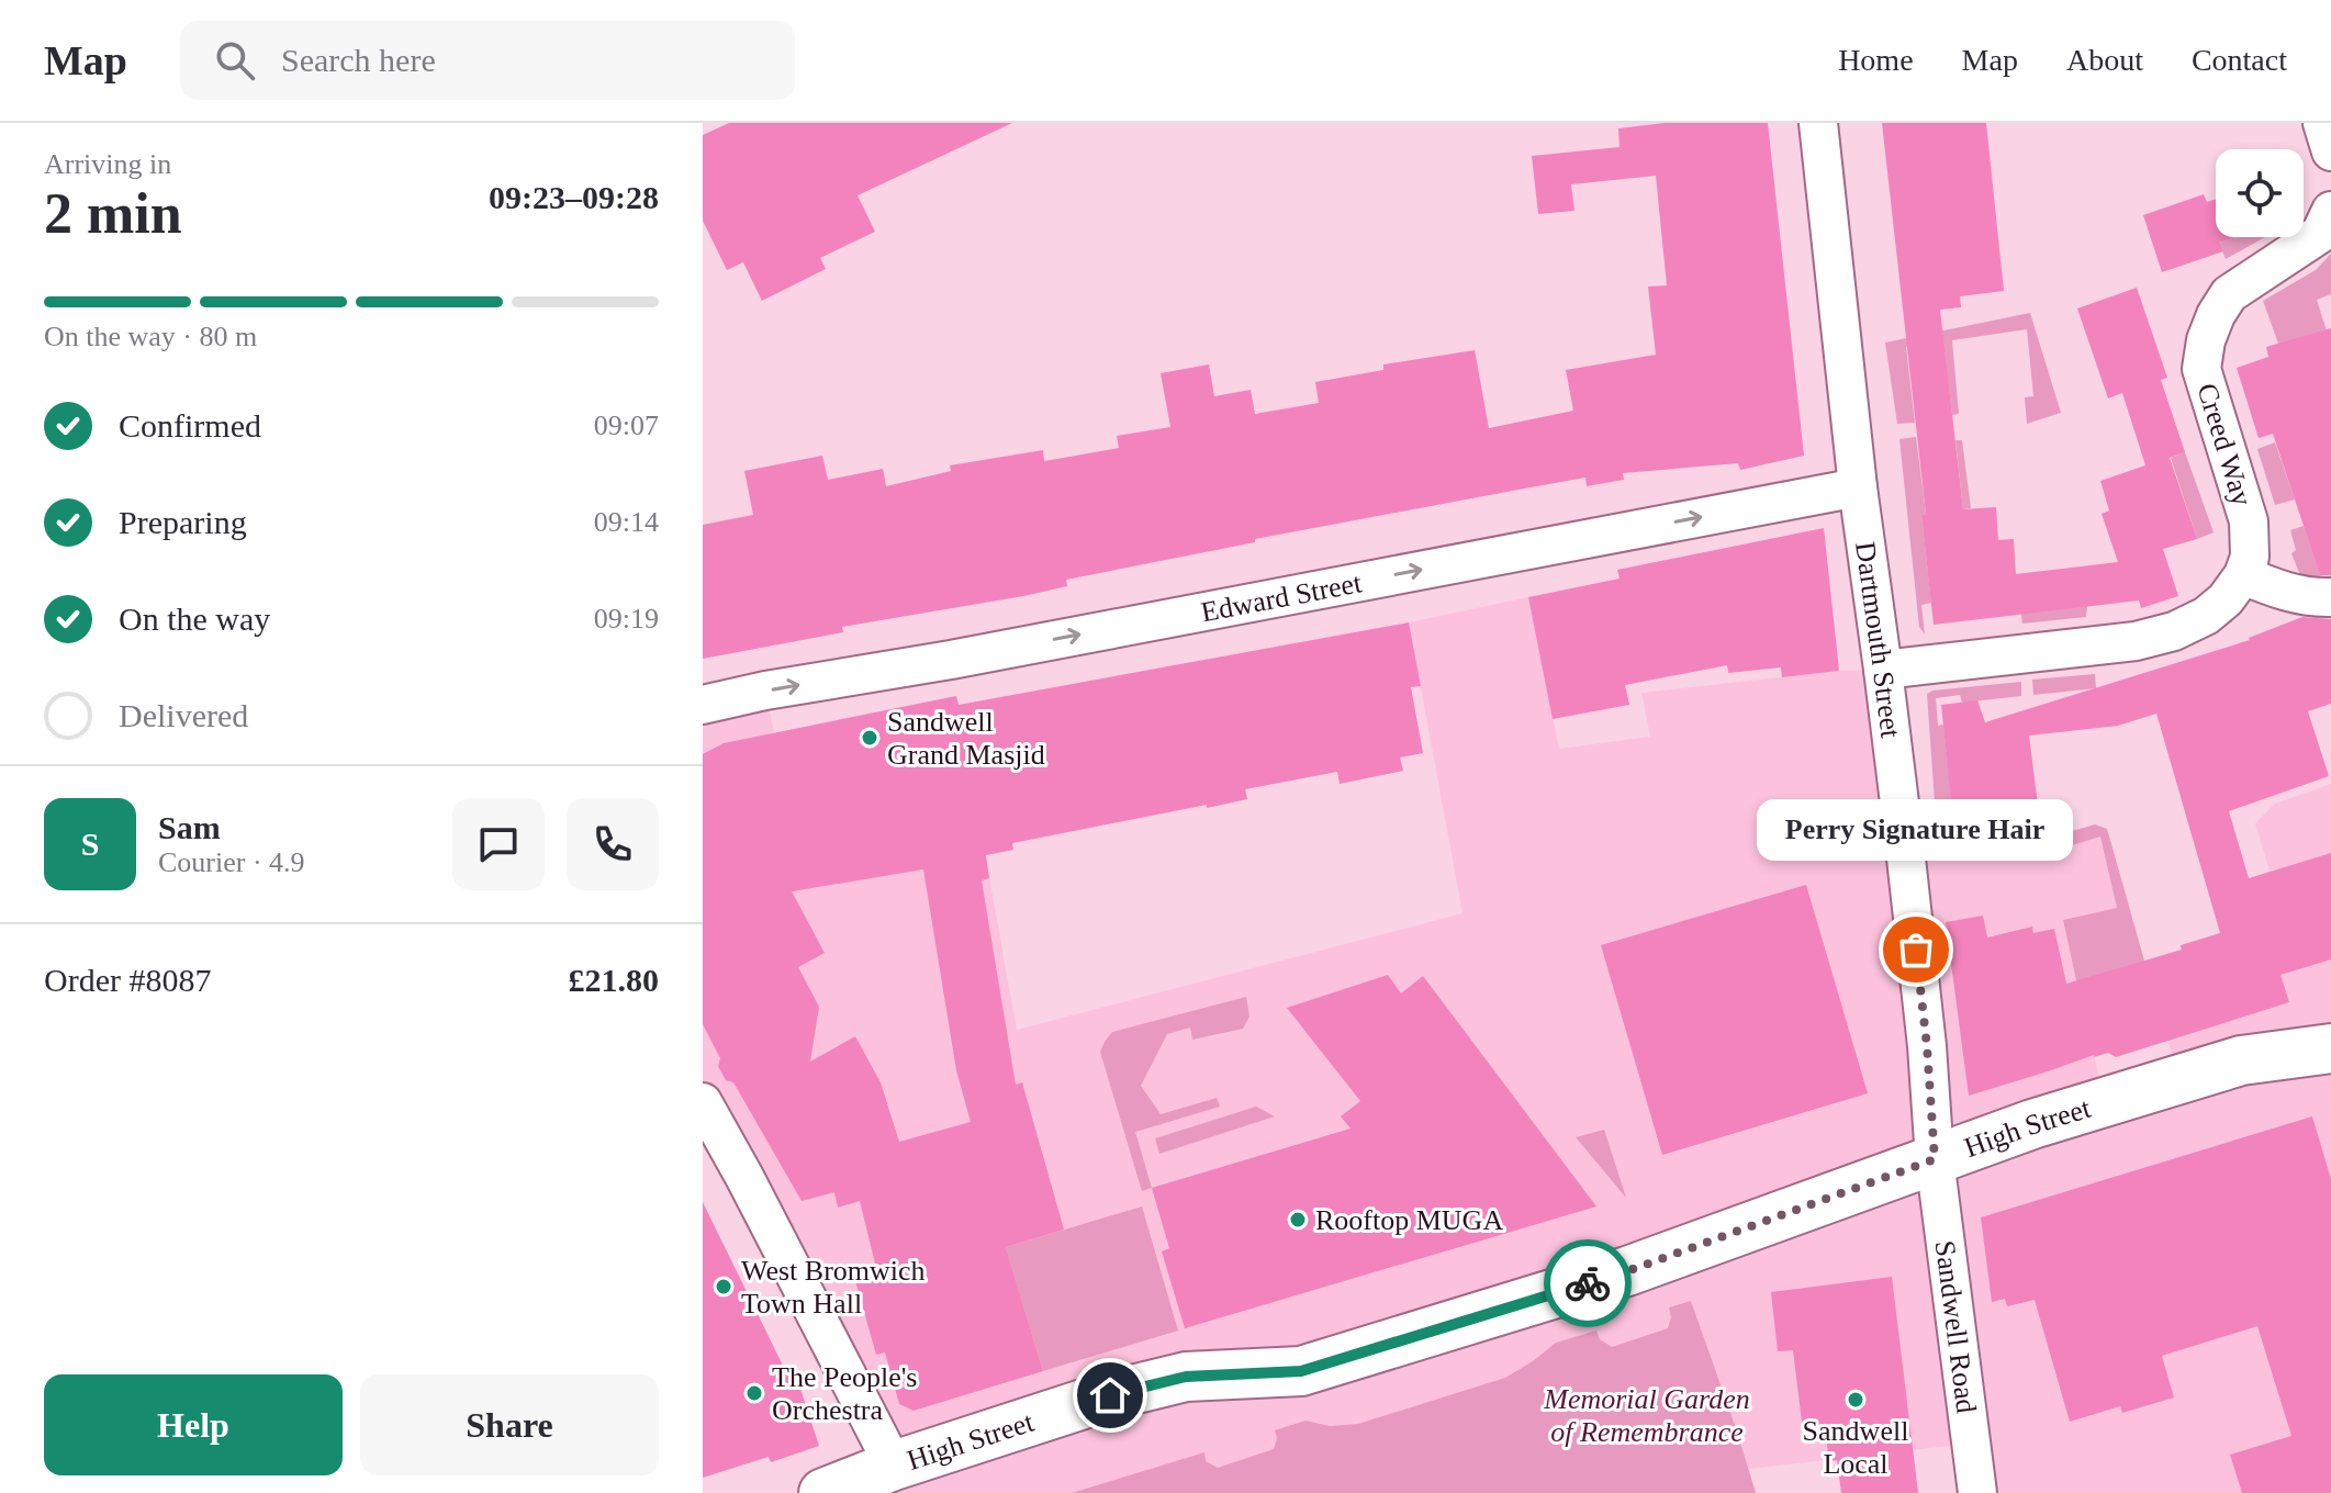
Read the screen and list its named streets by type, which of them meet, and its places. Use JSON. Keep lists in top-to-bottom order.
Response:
{
  "streets": {
    "street": [
      "Creed Way",
      "Edward Street",
      "Dartmouth Street",
      "High Street",
      "Sandwell Road"
    ]
  },
  "crossings": [
    ["Edward Street", "Dartmouth Street"],
    ["Dartmouth Street", "High Street"],
    ["Dartmouth Street", "Sandwell Road"],
    ["High Street", "Sandwell Road"]
  ],
  "one_way": ["Edward Street"],
  "parks": ["Memorial Garden of Remembrance"],
  "places": [
    "Sandwell Grand Masjid",
    "Perry Signature Hair",
    "Rooftop MUGA",
    "West Bromwich Town Hall",
    "The People's Orchestra",
    "Sandwell Local"
  ],
  "page": {
    "header": "Map",
    "search": "Search here",
    "nav": [
      "Home",
      "Map",
      "About",
      "Contact"
    ],
    "heading": ["2 min", "Arriving in", "09:23–09:28"],
    "panel": [
      "Sam",
      "Courier · 4.9",
      "Order #8087",
      "£21.80"
    ],
    "bar": "On the way · 80 m",
    "list": [
      ["Confirmed", "09:07"],
      ["Preparing", "09:14"],
      ["On the way", "09:19"],
      "Delivered"
    ],
    "round": "S",
    "bubble": "Perry Signature Hair",
    "buttons": ["Help", "Share"]
  }
}
